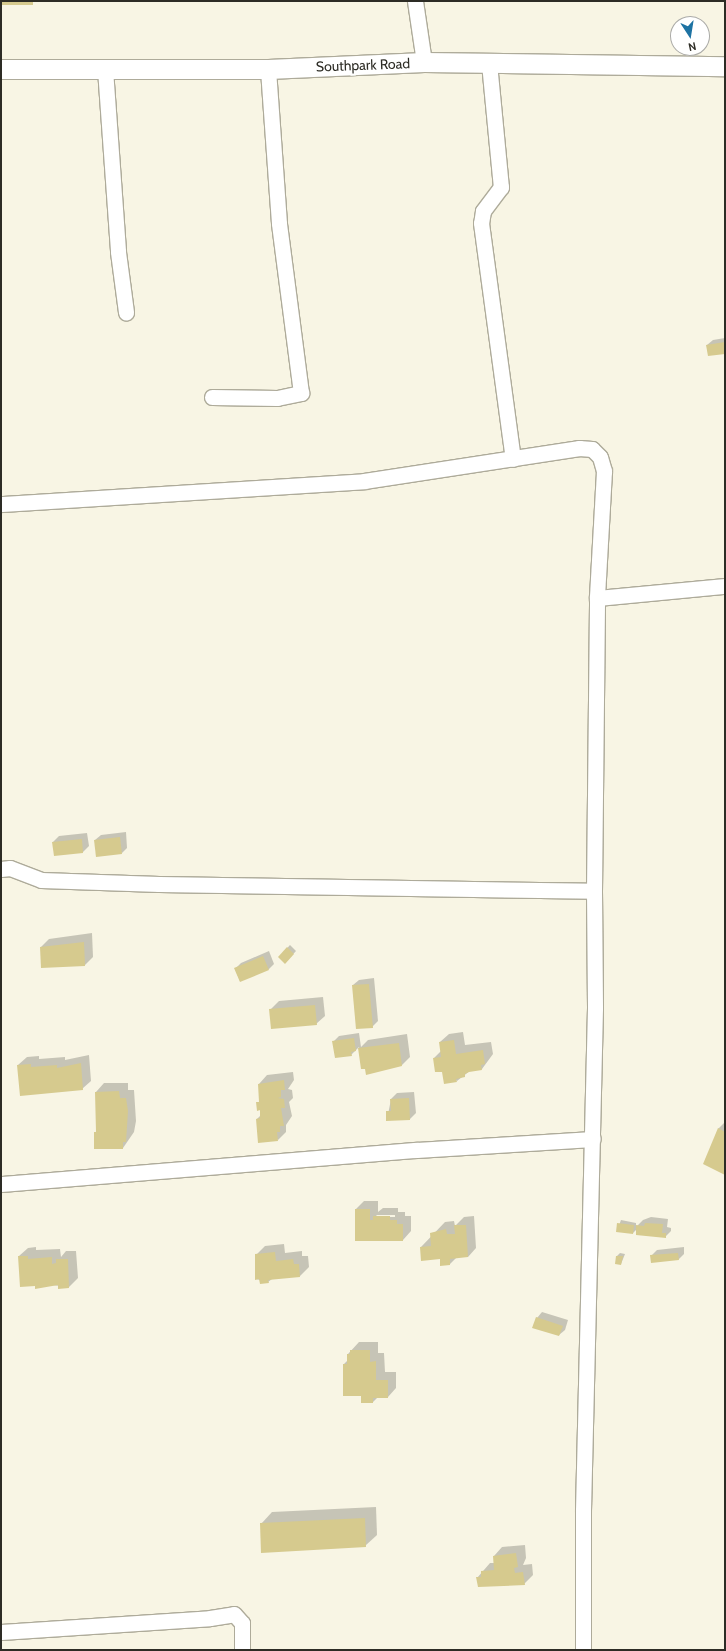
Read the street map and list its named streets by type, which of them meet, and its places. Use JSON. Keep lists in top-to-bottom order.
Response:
{
  "streets": {
    "street": ["Southpark Road"]
  },
  "north": "bottom"
}
